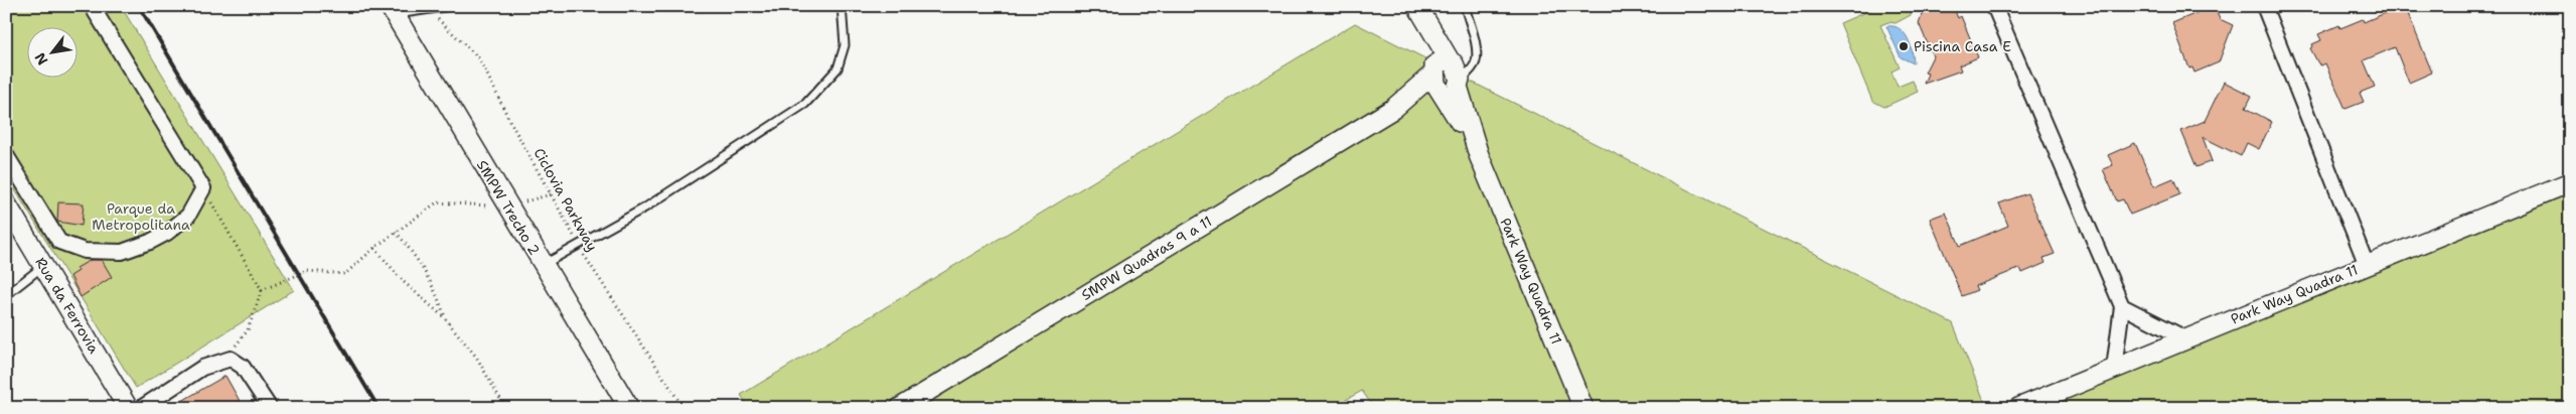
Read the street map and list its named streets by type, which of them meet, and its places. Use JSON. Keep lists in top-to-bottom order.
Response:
{
  "streets": {
    "street": [
      "SMPW Trecho 2",
      "SMPW Quadras 9 a 11",
      "Park Way Quadra 11",
      "Rua da Ferrovia"
    ],
    "path": ["Ciclovia Parkway"]
  },
  "crossings": [
    ["SMPW Quadras 9 a 11", "Park Way Quadra 11"]
  ],
  "parks": ["Parque da Metropolitana"],
  "places": ["Piscina Casa E"],
  "north": "bottom left"
}
